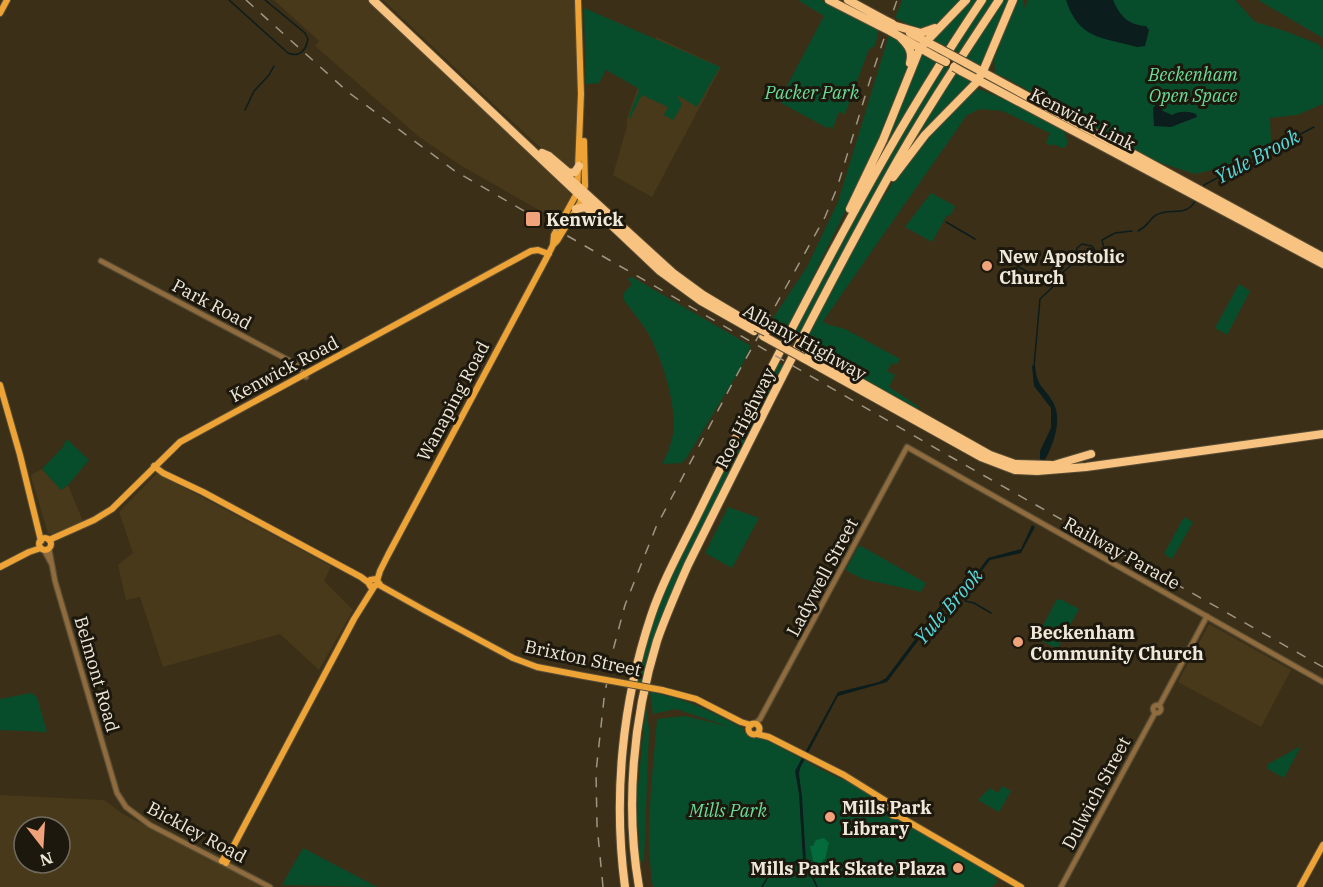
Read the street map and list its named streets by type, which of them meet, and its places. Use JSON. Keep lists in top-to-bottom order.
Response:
{
  "streets": {
    "highway": ["Kenwick Link", "Albany Highway", "Roe Highway"],
    "main road": [
      "Kenwick Road",
      "Wanaping Road",
      "Brixton Street",
      "Belmont Road"
    ],
    "street": [
      "Park Road",
      "Railway Parade",
      "Ladywell Street",
      "Dulwich Street",
      "Bickley Road"
    ]
  },
  "crossings": [
    ["Park Road", "Kenwick Road"],
    ["Albany Highway", "Wanaping Road"],
    ["Kenwick Road", "Wanaping Road"],
    ["Kenwick Road", "Brixton Street"],
    ["Kenwick Road", "Belmont Road"],
    ["Wanaping Road", "Brixton Street"],
    ["Wanaping Road", "Bickley Road"],
    ["Railway Parade", "Ladywell Street"],
    ["Railway Parade", "Dulwich Street"],
    ["Ladywell Street", "Brixton Street"],
    ["Belmont Road", "Bickley Road"]
  ],
  "water": ["Yule Brook"],
  "parks": ["Beckenham Open Space", "Packer Park", "Mills Park"],
  "places": {
    "transit": ["Kenwick"],
    "other": [
      "New Apostolic Church",
      "Beckenham Community Church",
      "Mills Park Library",
      "Mills Park Skate Plaza"
    ]
  },
  "north": "bottom"
}
